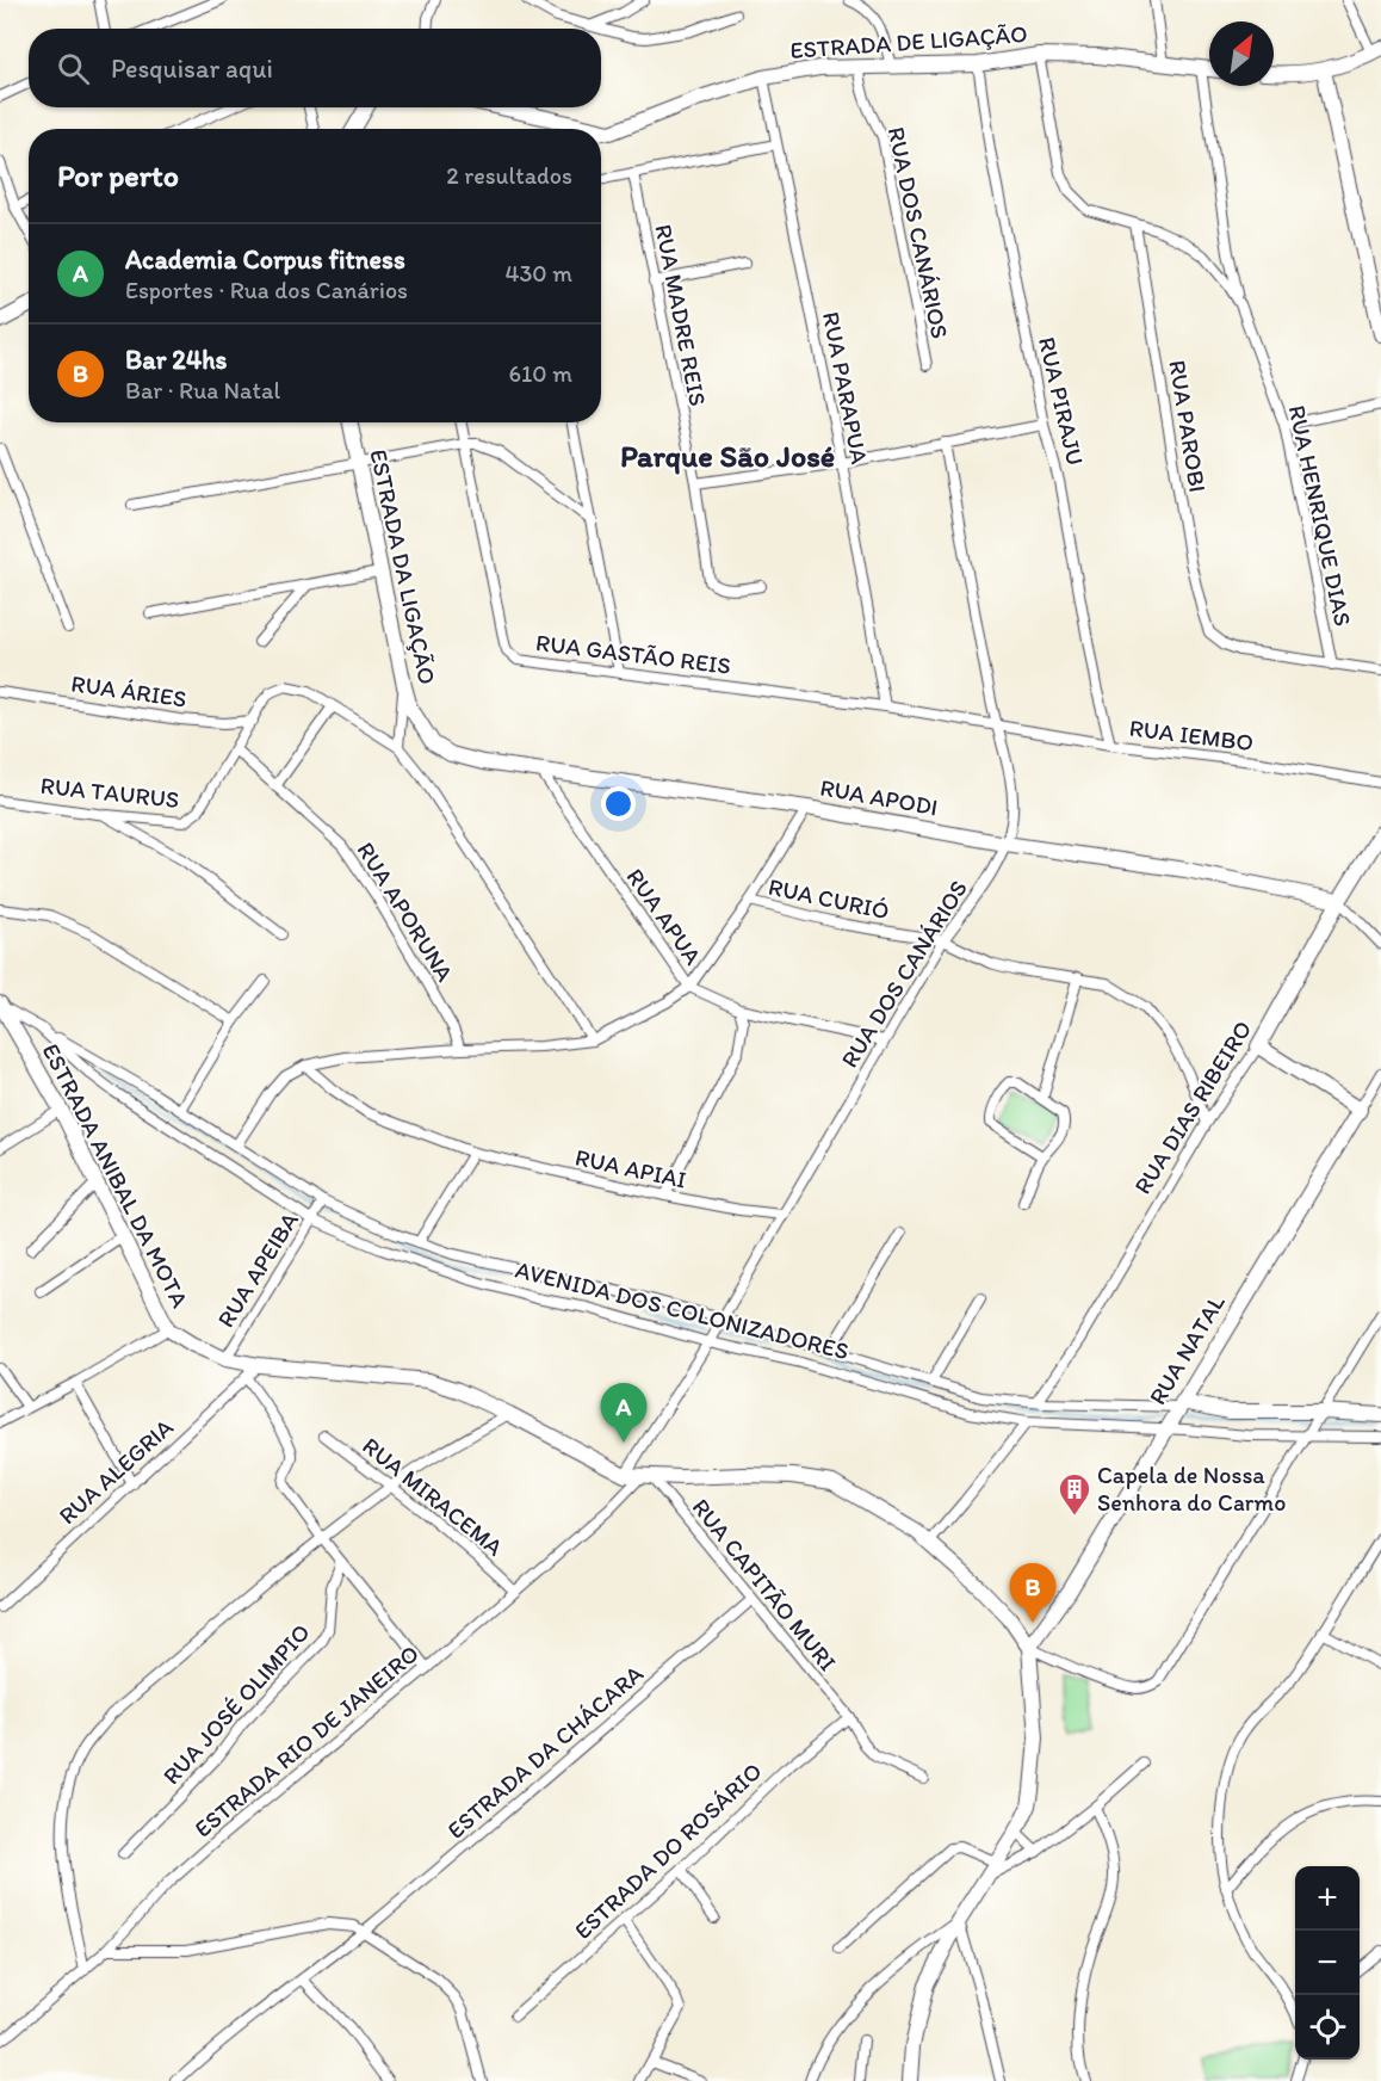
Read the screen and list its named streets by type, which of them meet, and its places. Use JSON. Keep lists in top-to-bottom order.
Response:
{
  "streets": {
    "street": [
      "ESTRADA DE LIGAÇÃO",
      "RUA DOS CANÁRIOS",
      "RUA MADRE REIS",
      "RUA PARAPUA",
      "RUA PIRAJU",
      "RUA PAROBI",
      "RUA HENRIQUE DIAS",
      "ESTRADA DA LIGAÇÃO",
      "RUA GASTÃO REIS",
      "RUA ÁRIES",
      "RUA IEMBO",
      "RUA TAURUS",
      "RUA APODI",
      "RUA CURIÓ",
      "RUA APORUNA",
      "RUA APUA",
      "RUA DIAS RIBEIRO",
      "RUA APIAI",
      "ESTRADA ANIBAL DA MOTA",
      "RUA APEIBA",
      "AVENIDA DOS COLONIZADORES",
      "RUA NATAL",
      "RUA ALEGRIA",
      "RUA MIRACEMA",
      "RUA CAPITÃO MURI",
      "RUA JOSÉ OLIMPIO",
      "ESTRADA RIO DE JANEIRO",
      "ESTRADA DA CHÁCARA",
      "ESTRADA DO ROSÁRIO"
    ]
  },
  "crossings": [
    ["ESTRADA DE LIGAÇÃO", "RUA DOS CANÁRIOS"],
    ["ESTRADA DE LIGAÇÃO", "RUA PARAPUA"],
    ["ESTRADA DE LIGAÇÃO", "RUA PIRAJU"],
    ["ESTRADA DE LIGAÇÃO", "RUA HENRIQUE DIAS"],
    ["RUA DOS CANÁRIOS", "RUA GASTÃO REIS"],
    ["RUA DOS CANÁRIOS", "RUA IEMBO"],
    ["RUA DOS CANÁRIOS", "RUA APODI"],
    ["RUA DOS CANÁRIOS", "RUA CURIÓ"],
    ["RUA DOS CANÁRIOS", "RUA APUA"],
    ["RUA DOS CANÁRIOS", "RUA APIAI"],
    ["RUA DOS CANÁRIOS", "ESTRADA ANIBAL DA MOTA"],
    ["RUA DOS CANÁRIOS", "AVENIDA DOS COLONIZADORES"],
    ["RUA PARAPUA", "RUA GASTÃO REIS"],
    ["RUA PIRAJU", "RUA IEMBO"],
    ["RUA PAROBI", "RUA HENRIQUE DIAS"],
    ["ESTRADA DA LIGAÇÃO", "RUA APODI"],
    ["RUA GASTÃO REIS", "RUA IEMBO"],
    ["RUA APODI", "RUA APUA"],
    ["RUA APODI", "RUA DIAS RIBEIRO"],
    ["RUA CURIÓ", "RUA DIAS RIBEIRO"],
    ["RUA DIAS RIBEIRO", "AVENIDA DOS COLONIZADORES"],
    ["ESTRADA ANIBAL DA MOTA", "RUA APEIBA"],
    ["ESTRADA ANIBAL DA MOTA", "AVENIDA DOS COLONIZADORES"],
    ["ESTRADA ANIBAL DA MOTA", "RUA NATAL"],
    ["ESTRADA ANIBAL DA MOTA", "RUA ALEGRIA"],
    ["ESTRADA ANIBAL DA MOTA", "RUA CAPITÃO MURI"],
    ["ESTRADA ANIBAL DA MOTA", "ESTRADA RIO DE JANEIRO"],
    ["RUA APEIBA", "AVENIDA DOS COLONIZADORES"],
    ["AVENIDA DOS COLONIZADORES", "RUA NATAL"],
    ["RUA MIRACEMA", "ESTRADA RIO DE JANEIRO"],
    ["RUA CAPITÃO MURI", "ESTRADA RIO DE JANEIRO"],
    ["RUA CAPITÃO MURI", "ESTRADA DA CHÁCARA"],
    ["RUA CAPITÃO MURI", "ESTRADA DO ROSÁRIO"]
  ],
  "districts": ["Parque São José"],
  "places": {
    "building": ["Capela de Nossa Senhora do Carmo"]
  },
  "north": "top right",
  "page": {
    "search": "Pesquisar aqui",
    "heading": ["Por perto", "2 resultados"],
    "list": [
      {
        "mark": "A",
        "name": "Academia Corpus fitness",
        "note": "Esportes · Rua dos Canários",
        "value": "430 m"
      },
      {
        "mark": "B",
        "name": "Bar 24hs",
        "note": "Bar · Rua Natal",
        "value": "610 m"
      }
    ],
    "pins": ["A", "B"],
    "map_buttons": ["+", "−"]
  }
}
